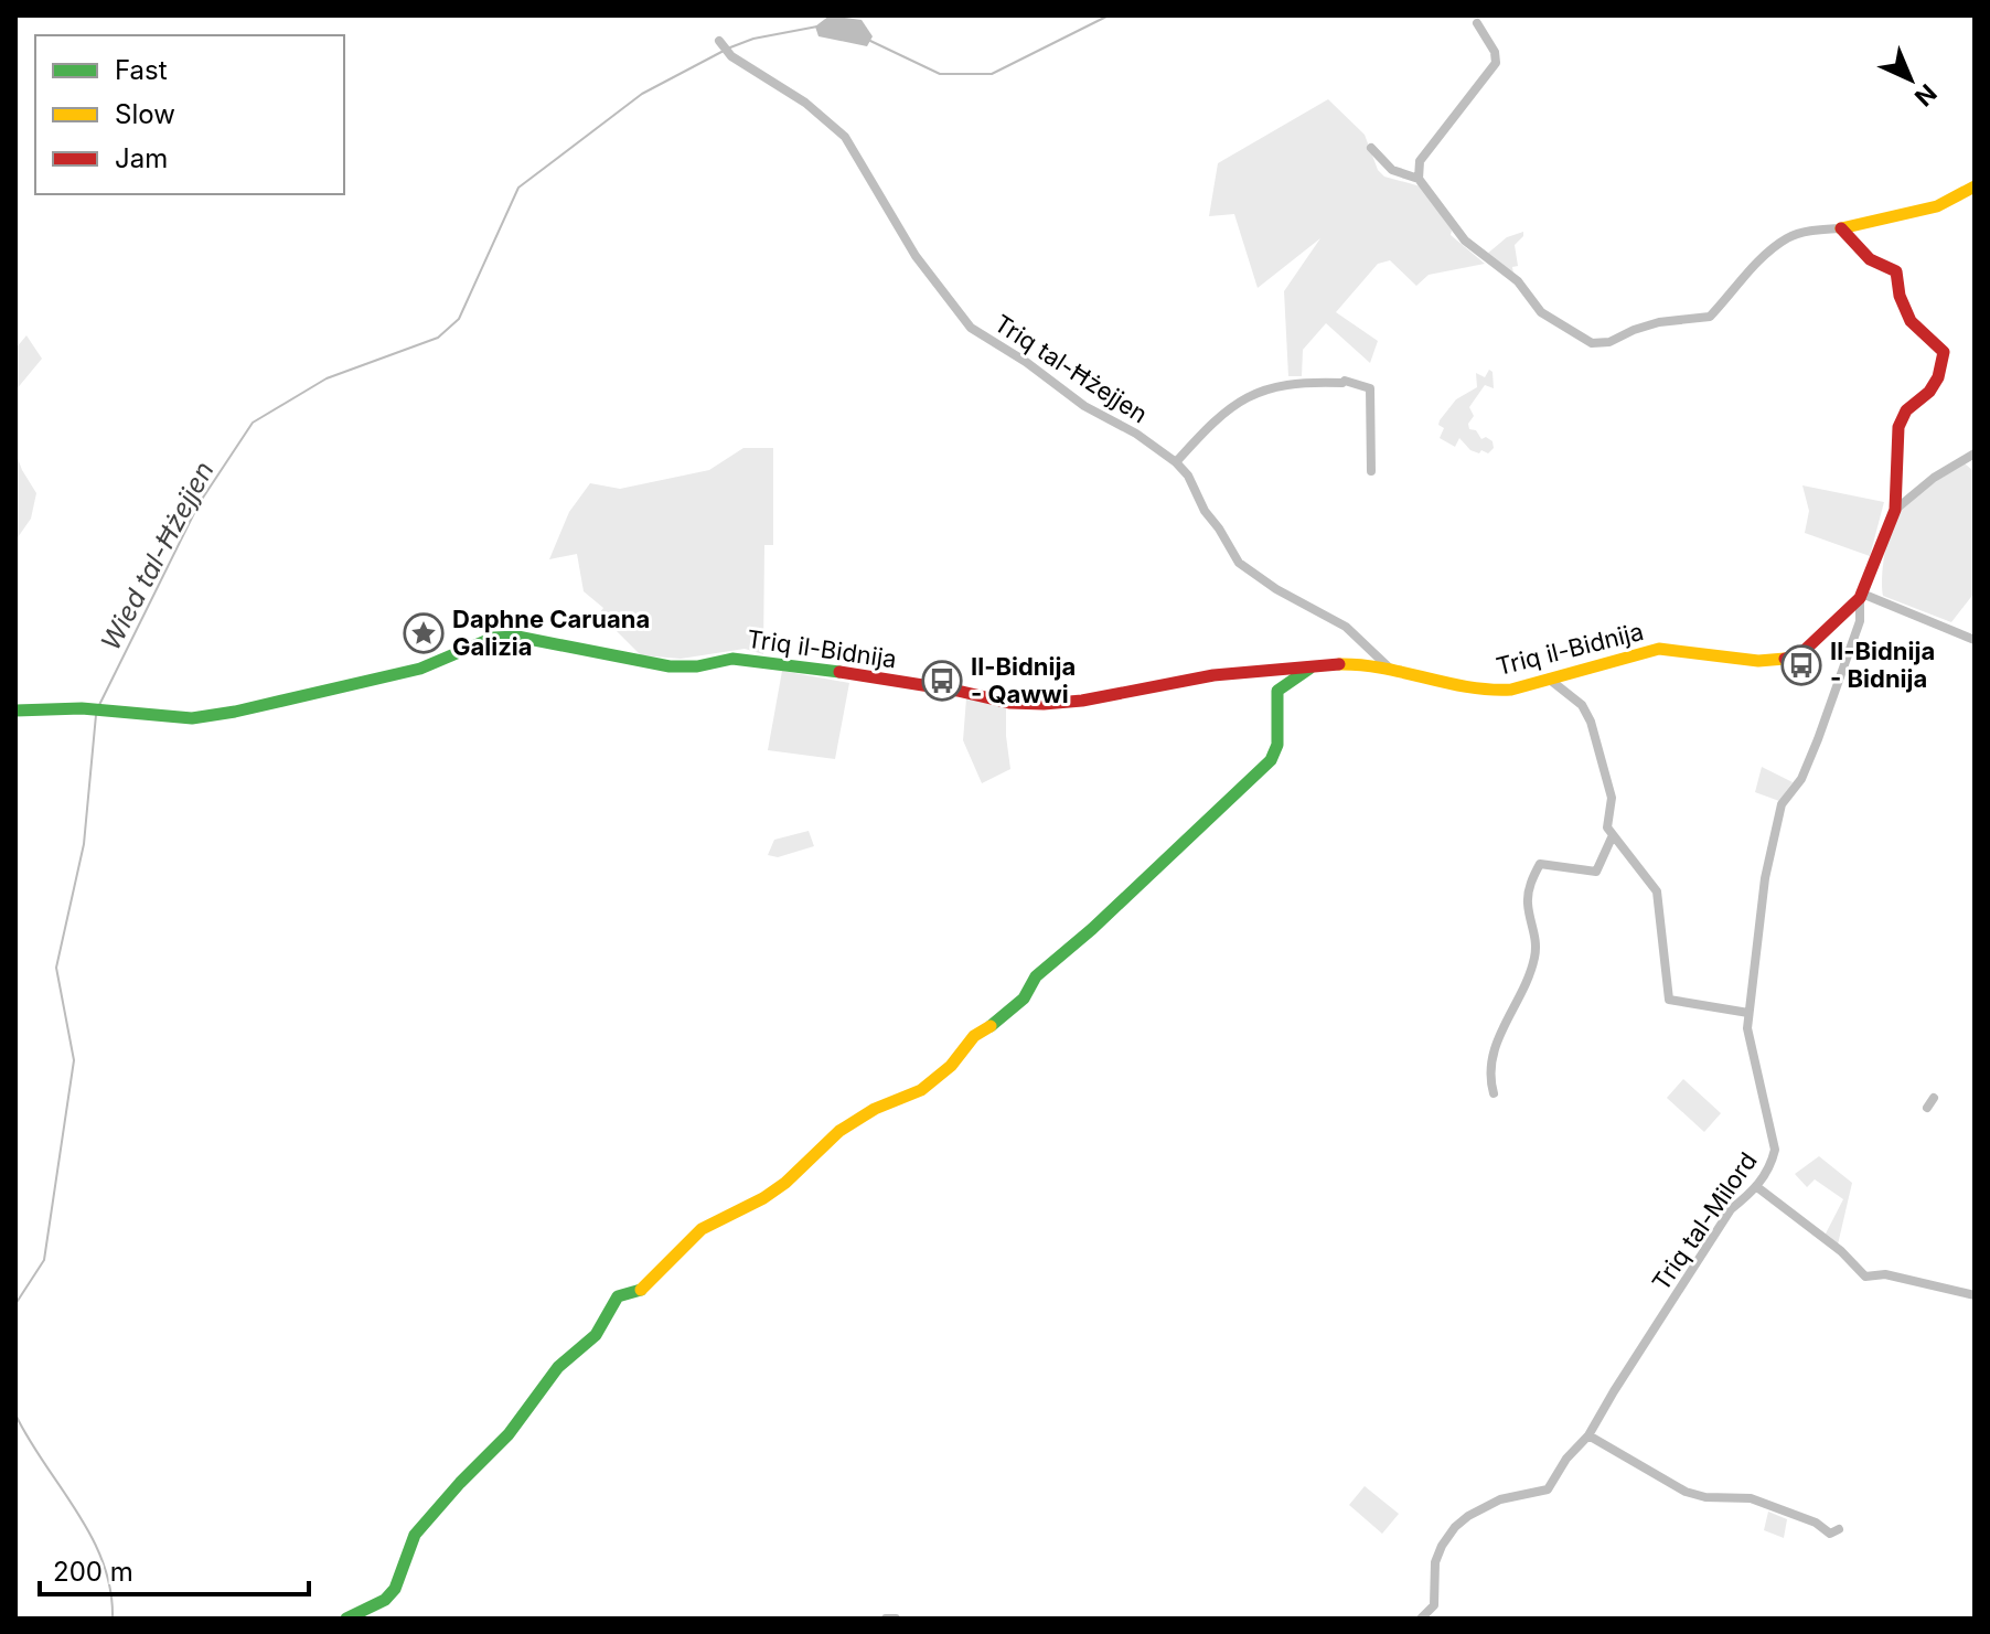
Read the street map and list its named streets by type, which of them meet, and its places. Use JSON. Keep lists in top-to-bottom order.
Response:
{
  "streets": {
    "street": ["Triq tal-Ħżejjen", "Triq il-Bidnija", "Triq tal-Milord"]
  },
  "crossings": [
    ["Triq tal-Ħżejjen", "Triq il-Bidnija"],
    ["Triq il-Bidnija", "Triq tal-Milord"]
  ],
  "water": ["Wied tal-Ħżejjen"],
  "places": {
    "place": ["Daphne Caruana Galizia"],
    "bus stop": ["Il-Bidnija - Bidnija", "Il-Bidnija - Qawwi"]
  },
  "legend": ["Fast", "Slow", "Jam"],
  "scale_bar": "200 m",
  "north": "bottom right"
}
